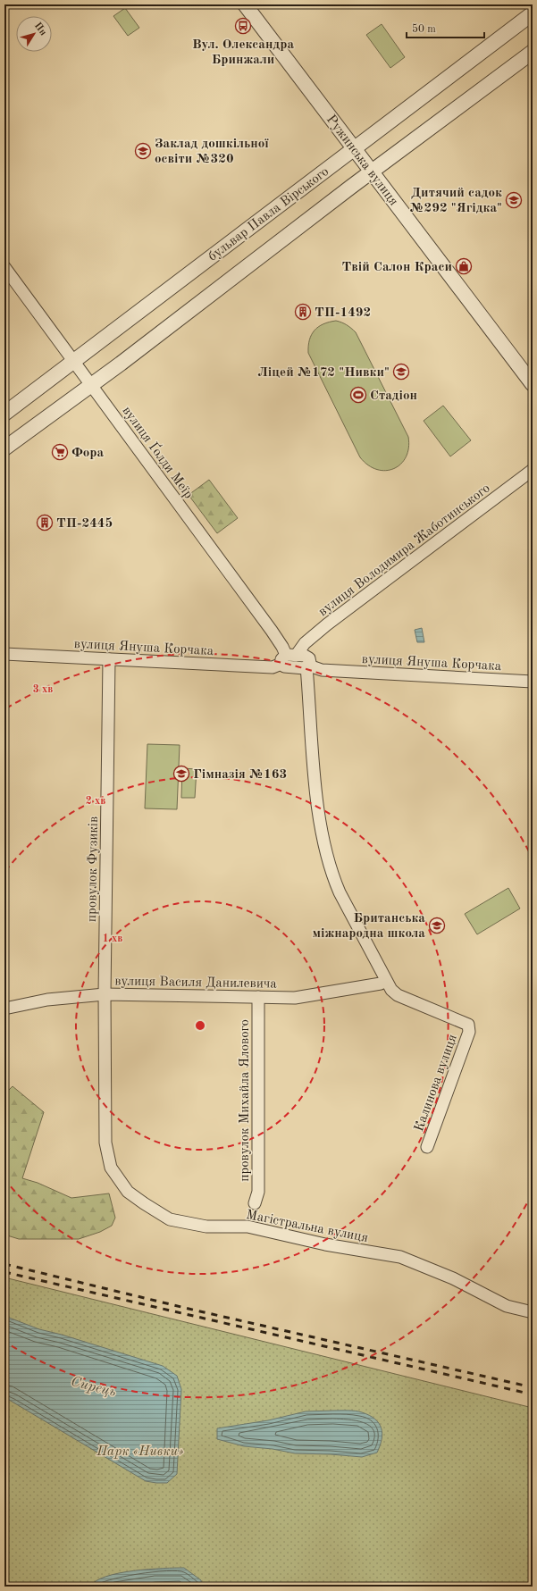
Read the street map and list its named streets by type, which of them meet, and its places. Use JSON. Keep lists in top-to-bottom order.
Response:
{
  "streets": {
    "street": [
      "Ружинська вулиця",
      "бульвар Павла Вірського",
      "вулиця Ґолди Меїр",
      "вулиця Володимира Жаботинського",
      "вулиця Януша Корчака",
      "провулок Фузиків",
      "вулиця Василя Данилевича",
      "Калинова вулиця",
      "провулок Михайла Ялового",
      "Магістральна вулиця"
    ]
  },
  "crossings": [
    ["Ружинська вулиця", "бульвар Павла Вірського"],
    ["бульвар Павла Вірського", "вулиця Ґолди Меїр"],
    ["вулиця Ґолди Меїр", "вулиця Володимира Жаботинського"],
    ["вулиця Ґолди Меїр", "вулиця Януша Корчака"],
    ["вулиця Володимира Жаботинського", "вулиця Януша Корчака"],
    ["вулиця Януша Корчака", "провулок Фузиків"],
    ["провулок Фузиків", "вулиця Василя Данилевича"],
    ["провулок Фузиків", "Магістральна вулиця"],
    ["вулиця Василя Данилевича", "Калинова вулиця"],
    ["вулиця Василя Данилевича", "провулок Михайла Ялового"],
    ["вулиця Василя Данилевича", "Магістральна вулиця"]
  ],
  "water": ["Сирець"],
  "parks": ["Парк «Нивки»"],
  "places": {
    "bus stop": ["Вул. Олександра Бринжали"],
    "school or university": [
      "Заклад дошкільної освіти №320",
      "Дитячий садок №292 \"Ягідка\"",
      "Ліцей №172 \"Нивки\"",
      "Гімназія №163",
      "Британська міжнародна школа"
    ],
    "shop": ["Твій Салон Краси"],
    "building": ["ТП-1492", "ТП-2445"],
    "sports": ["Стадіон"],
    "supermarket": ["Фора"]
  },
  "scale_bar": "50 m",
  "north": "top right",
  "rings": ["3 хв", "2 хв", "1 хв"]
}
